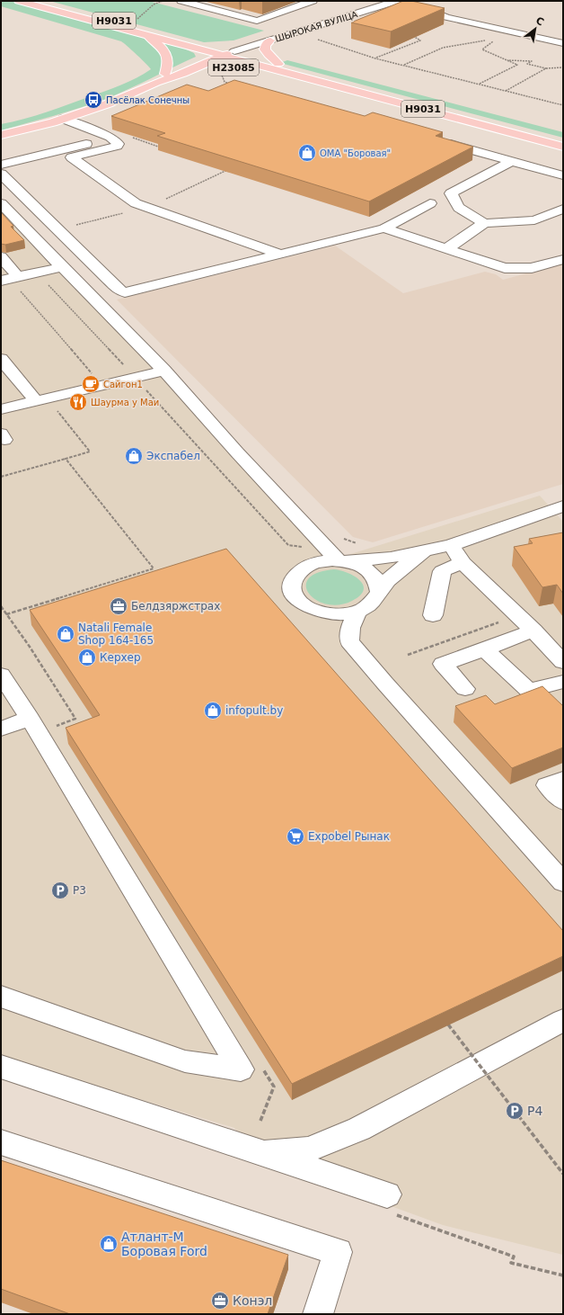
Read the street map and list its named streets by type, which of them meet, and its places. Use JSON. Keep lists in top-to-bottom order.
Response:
{
  "streets": {
    "main road": ["Н9031", "Н23085"],
    "street": ["ШЫРОКАЯ ВУЛІЦА"]
  },
  "crossings": [
    ["Н9031", "ШЫРОКАЯ ВУЛІЦА"],
    ["Н9031", "Н23085"],
    ["ШЫРОКАЯ ВУЛІЦА", "Н23085"]
  ],
  "places": {
    "bus stop": ["Пасёлак Сонечны"],
    "shop": [
      "ОМА \"Боровая\"",
      "Экспабел",
      "Natali Female Shop 164-165",
      "Керхер",
      "infopult.by",
      "Атлант-М Боровая Ford"
    ],
    "cafe": ["Сайгон1"],
    "restaurant": ["Шаурма у Маи"],
    "office": ["Белдзяржстрах", "Конэл"],
    "supermarket": ["Expobel Рынак"],
    "parking": ["P3", "P4"]
  },
  "north": "top right"
}
